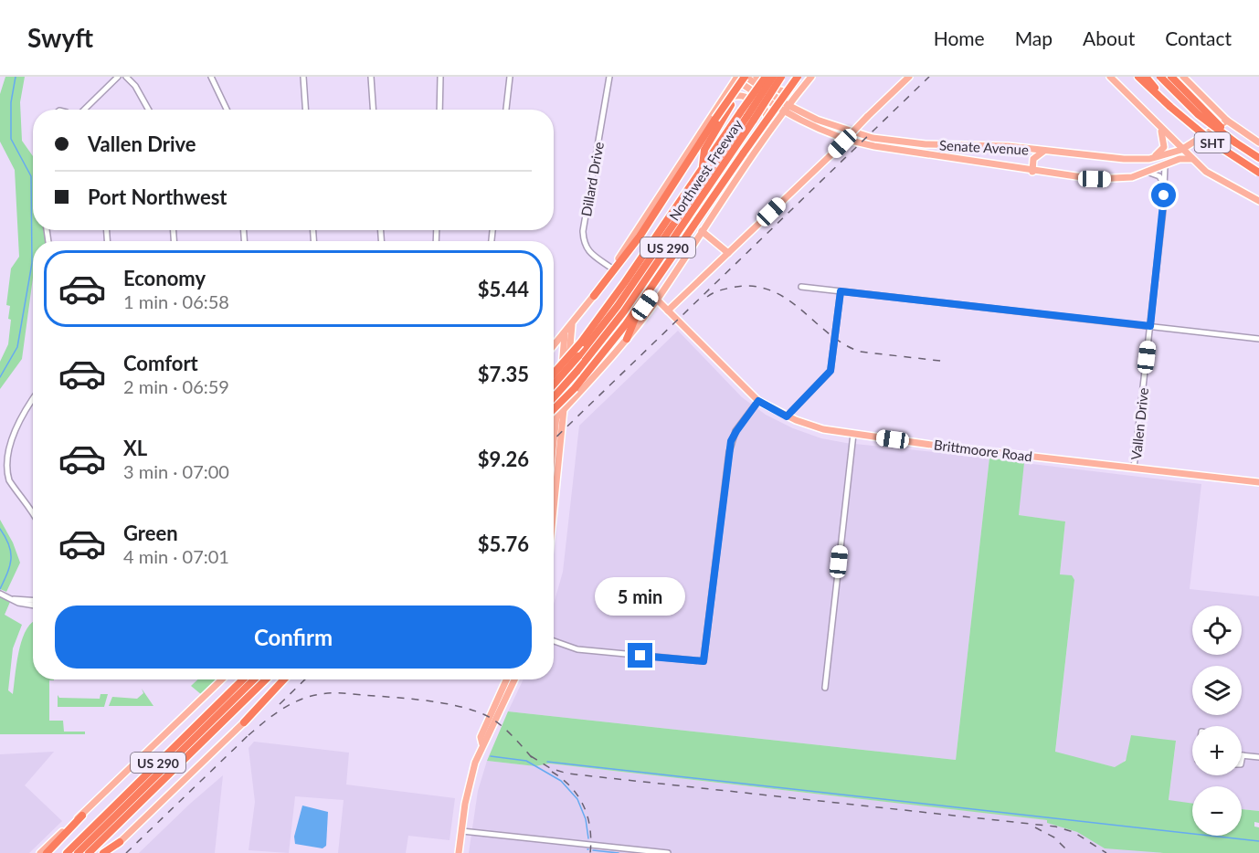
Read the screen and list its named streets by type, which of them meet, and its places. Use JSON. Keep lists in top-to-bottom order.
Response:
{
  "streets": {
    "highway": ["SHT", "Northwest Freeway", "US 290"],
    "main road": ["Senate Avenue", "Brittmoore Road"],
    "street": ["Dillard Drive", "Vallen Drive"]
  },
  "crossings": [
    ["Senate Avenue", "Vallen Drive"],
    ["Vallen Drive", "Brittmoore Road"]
  ],
  "page": {
    "header": "Swyft",
    "nav": [
      "Home",
      "Map",
      "About",
      "Contact"
    ],
    "banner": ["Vallen Drive", "Port Northwest"],
    "list": [
      {
        "name": "Economy",
        "note": "1 min · 06:58",
        "value": "$5.44"
      },
      {
        "name": "Comfort",
        "note": "2 min · 06:59",
        "value": "$7.35"
      },
      {
        "name": "XL",
        "note": "3 min · 07:00",
        "value": "$9.26"
      },
      {
        "name": "Green",
        "note": "4 min · 07:01",
        "value": "$5.76"
      }
    ],
    "bubble": "5 min",
    "buttons": "Confirm",
    "map_buttons": ["+", "−"]
  }
}
